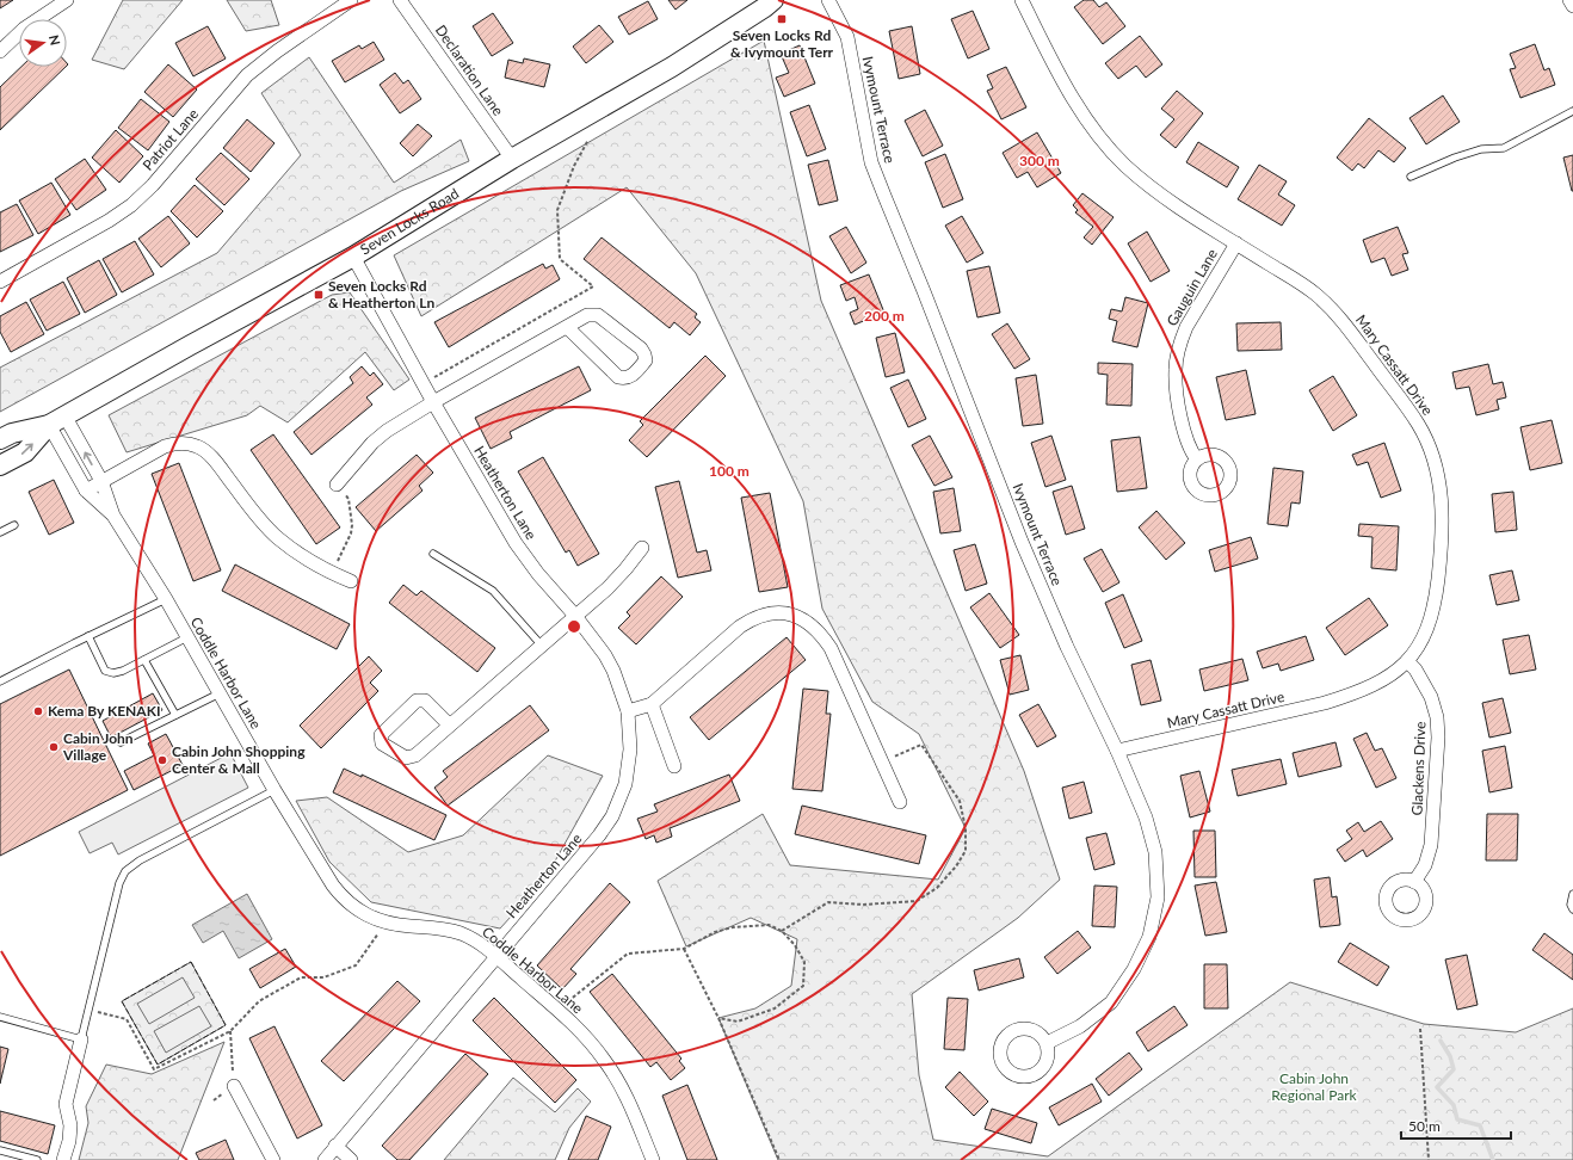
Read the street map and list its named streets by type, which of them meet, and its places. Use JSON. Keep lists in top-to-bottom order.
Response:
{
  "streets": {
    "main road": ["Seven Locks Road"],
    "street": [
      "Declaration Lane",
      "Ivymount Terrace",
      "Patriot Lane",
      "Gauguin Lane",
      "Mary Cassatt Drive",
      "Heatherton Lane",
      "Coddle Harbor Lane",
      "Glackens Drive"
    ]
  },
  "crossings": [
    ["Declaration Lane", "Seven Locks Road"],
    ["Ivymount Terrace", "Mary Cassatt Drive"],
    ["Seven Locks Road", "Heatherton Lane"],
    ["Seven Locks Road", "Coddle Harbor Lane"],
    ["Gauguin Lane", "Mary Cassatt Drive"],
    ["Mary Cassatt Drive", "Glackens Drive"],
    ["Heatherton Lane", "Coddle Harbor Lane"]
  ],
  "parks": ["Cabin John Regional Park"],
  "places": {
    "transit": ["Seven Locks Rd & Ivymount Terr", "Seven Locks Rd & Heatherton Ln"],
    "other": ["Kema By KENAKI", "Cabin John Village", "Cabin John Shopping Center & Mall"]
  },
  "scale_bar": "50 m",
  "north": "right",
  "rings": ["300 m", "200 m", "100 m"]
}
